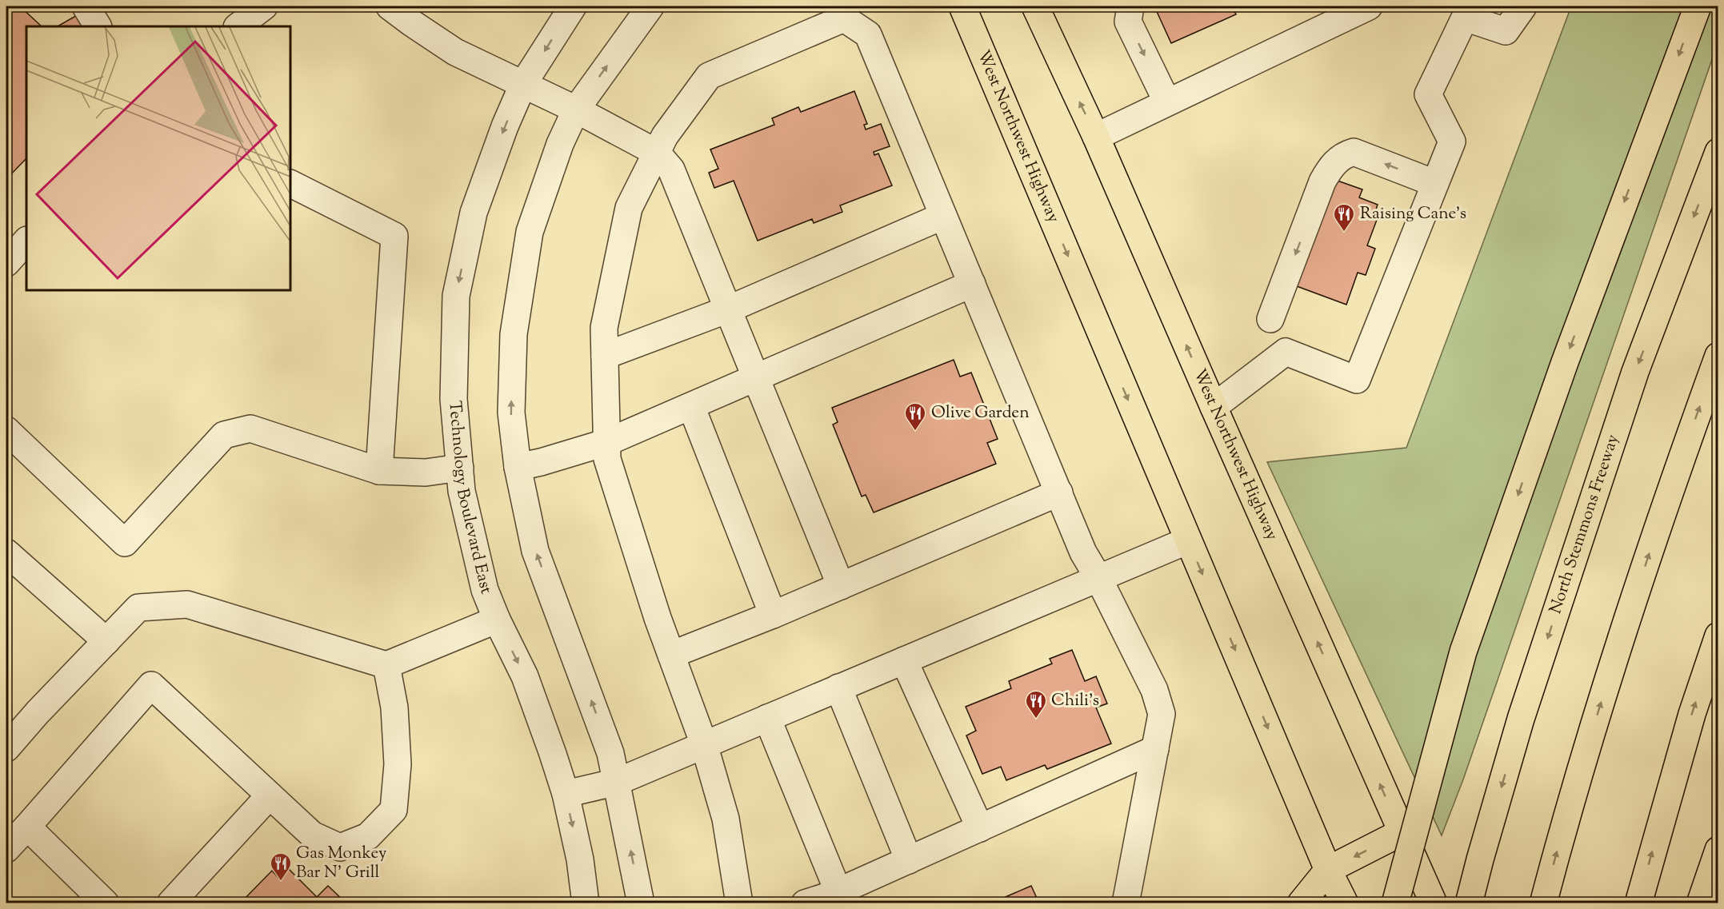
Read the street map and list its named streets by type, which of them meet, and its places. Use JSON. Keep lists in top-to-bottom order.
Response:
{
  "streets": {
    "main road": ["West Northwest Highway", "North Stemmons Freeway"],
    "street": ["Technology Boulevard East"]
  },
  "places": {
    "restaurant": [
      "Raising Cane's",
      "Olive Garden",
      "Chili's",
      "Gas Monkey Bar N' Grill"
    ]
  }
}
